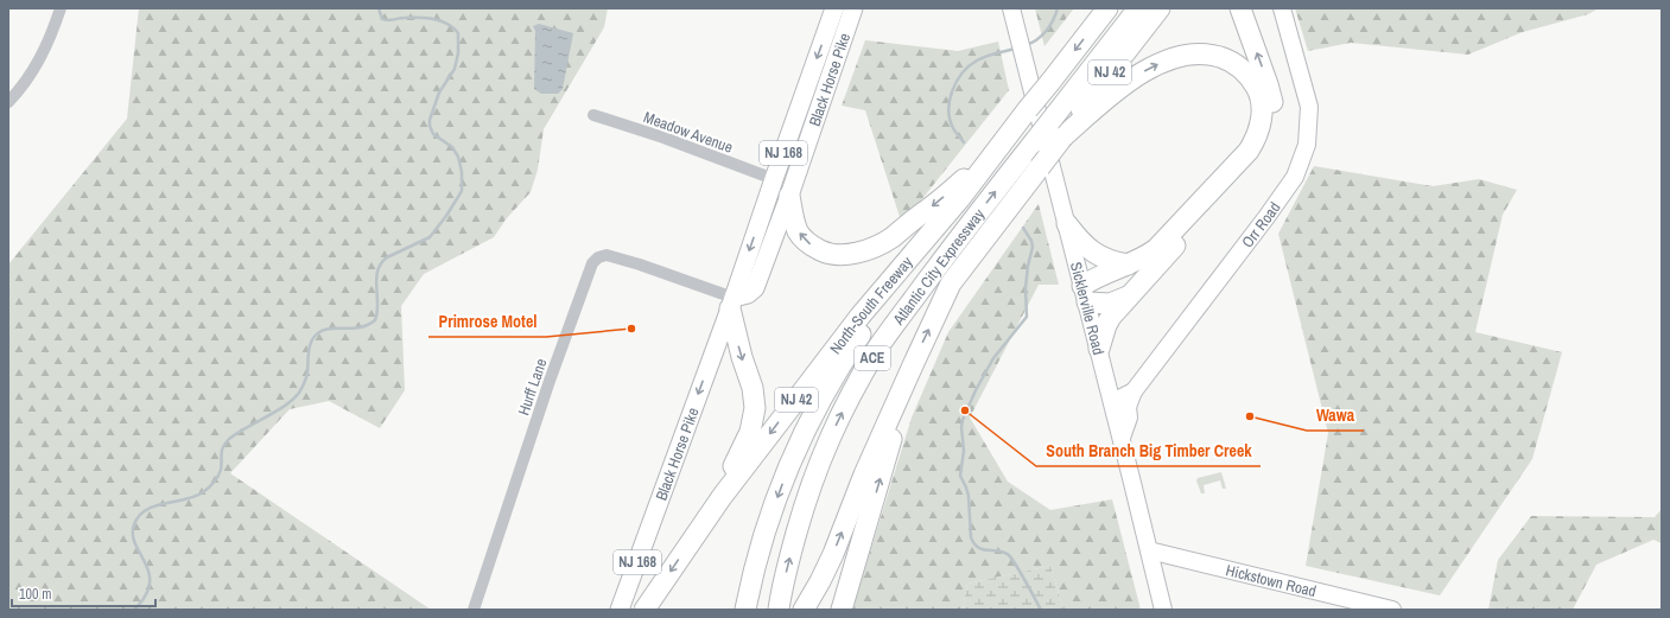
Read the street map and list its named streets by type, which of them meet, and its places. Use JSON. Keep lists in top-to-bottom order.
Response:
{
  "streets": {
    "highway": [
      "NJ 42",
      "Atlantic City Expressway",
      "North-South Freeway",
      "ACE"
    ],
    "main road": ["Black Horse Pike", "NJ 168"],
    "street": [
      "Meadow Avenue",
      "Orr Road",
      "Sicklerville Road",
      "Hurff Lane",
      "Hickstown Road"
    ]
  },
  "crossings": [
    ["Black Horse Pike", "Meadow Avenue"],
    ["Black Horse Pike", "Hurff Lane"],
    ["Orr Road", "Sicklerville Road"],
    ["Atlantic City Expressway", "North-South Freeway"],
    ["Sicklerville Road", "Hickstown Road"]
  ],
  "places": ["Primrose Motel", "South Branch Big Timber Creek", "Wawa"],
  "scale_bar": "100 m"
}
